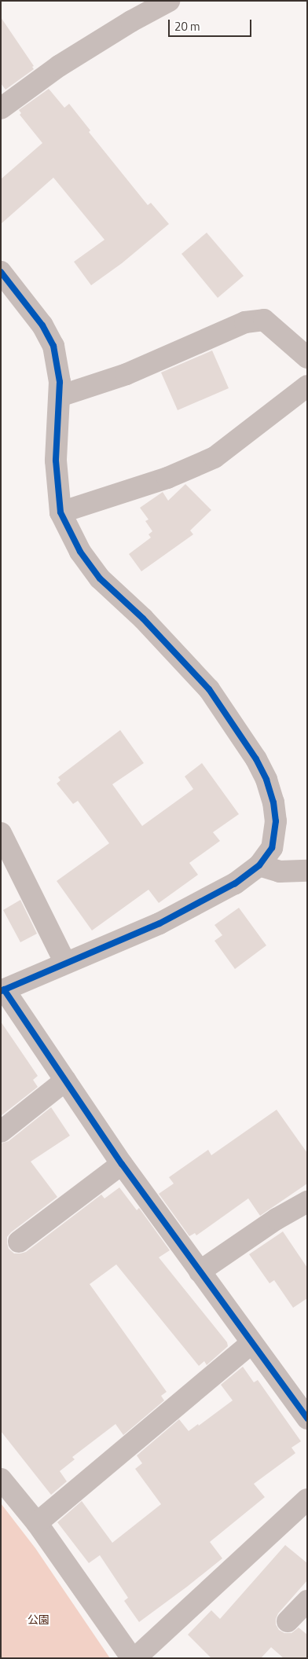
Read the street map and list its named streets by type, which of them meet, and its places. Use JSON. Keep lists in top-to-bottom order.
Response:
{
  "parks": ["公園"],
  "scale_bar": "20 m"
}
